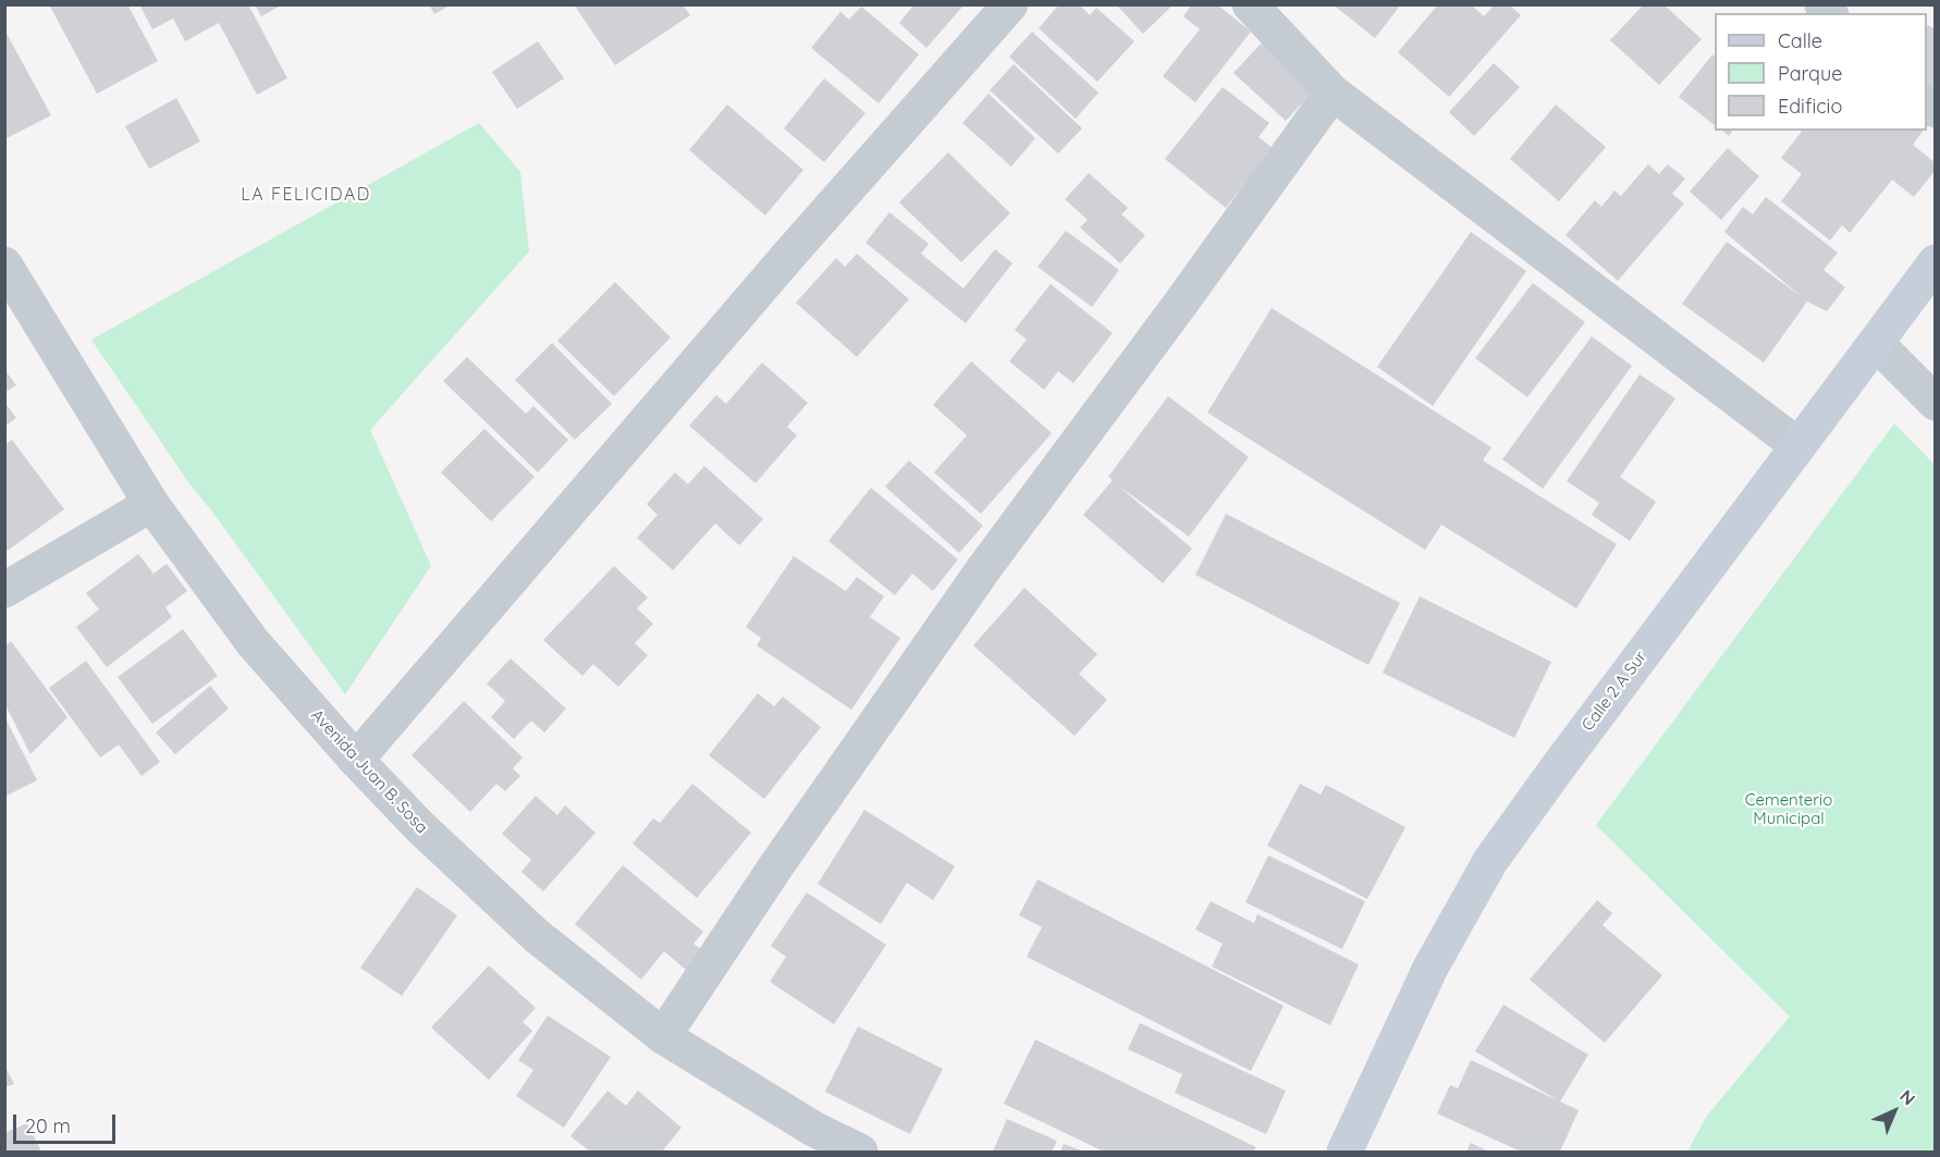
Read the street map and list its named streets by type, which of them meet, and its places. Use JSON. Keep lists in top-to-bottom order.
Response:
{
  "streets": {
    "main road": ["Calle 2 A Sur"],
    "street": ["Avenida Juan B. Sosa"]
  },
  "districts": ["LA FELICIDAD"],
  "parks": ["Cementerio Municipal"],
  "legend": ["Calle", "Parque", "Edificio"],
  "scale_bar": "20 m",
  "north": "top right"
}
